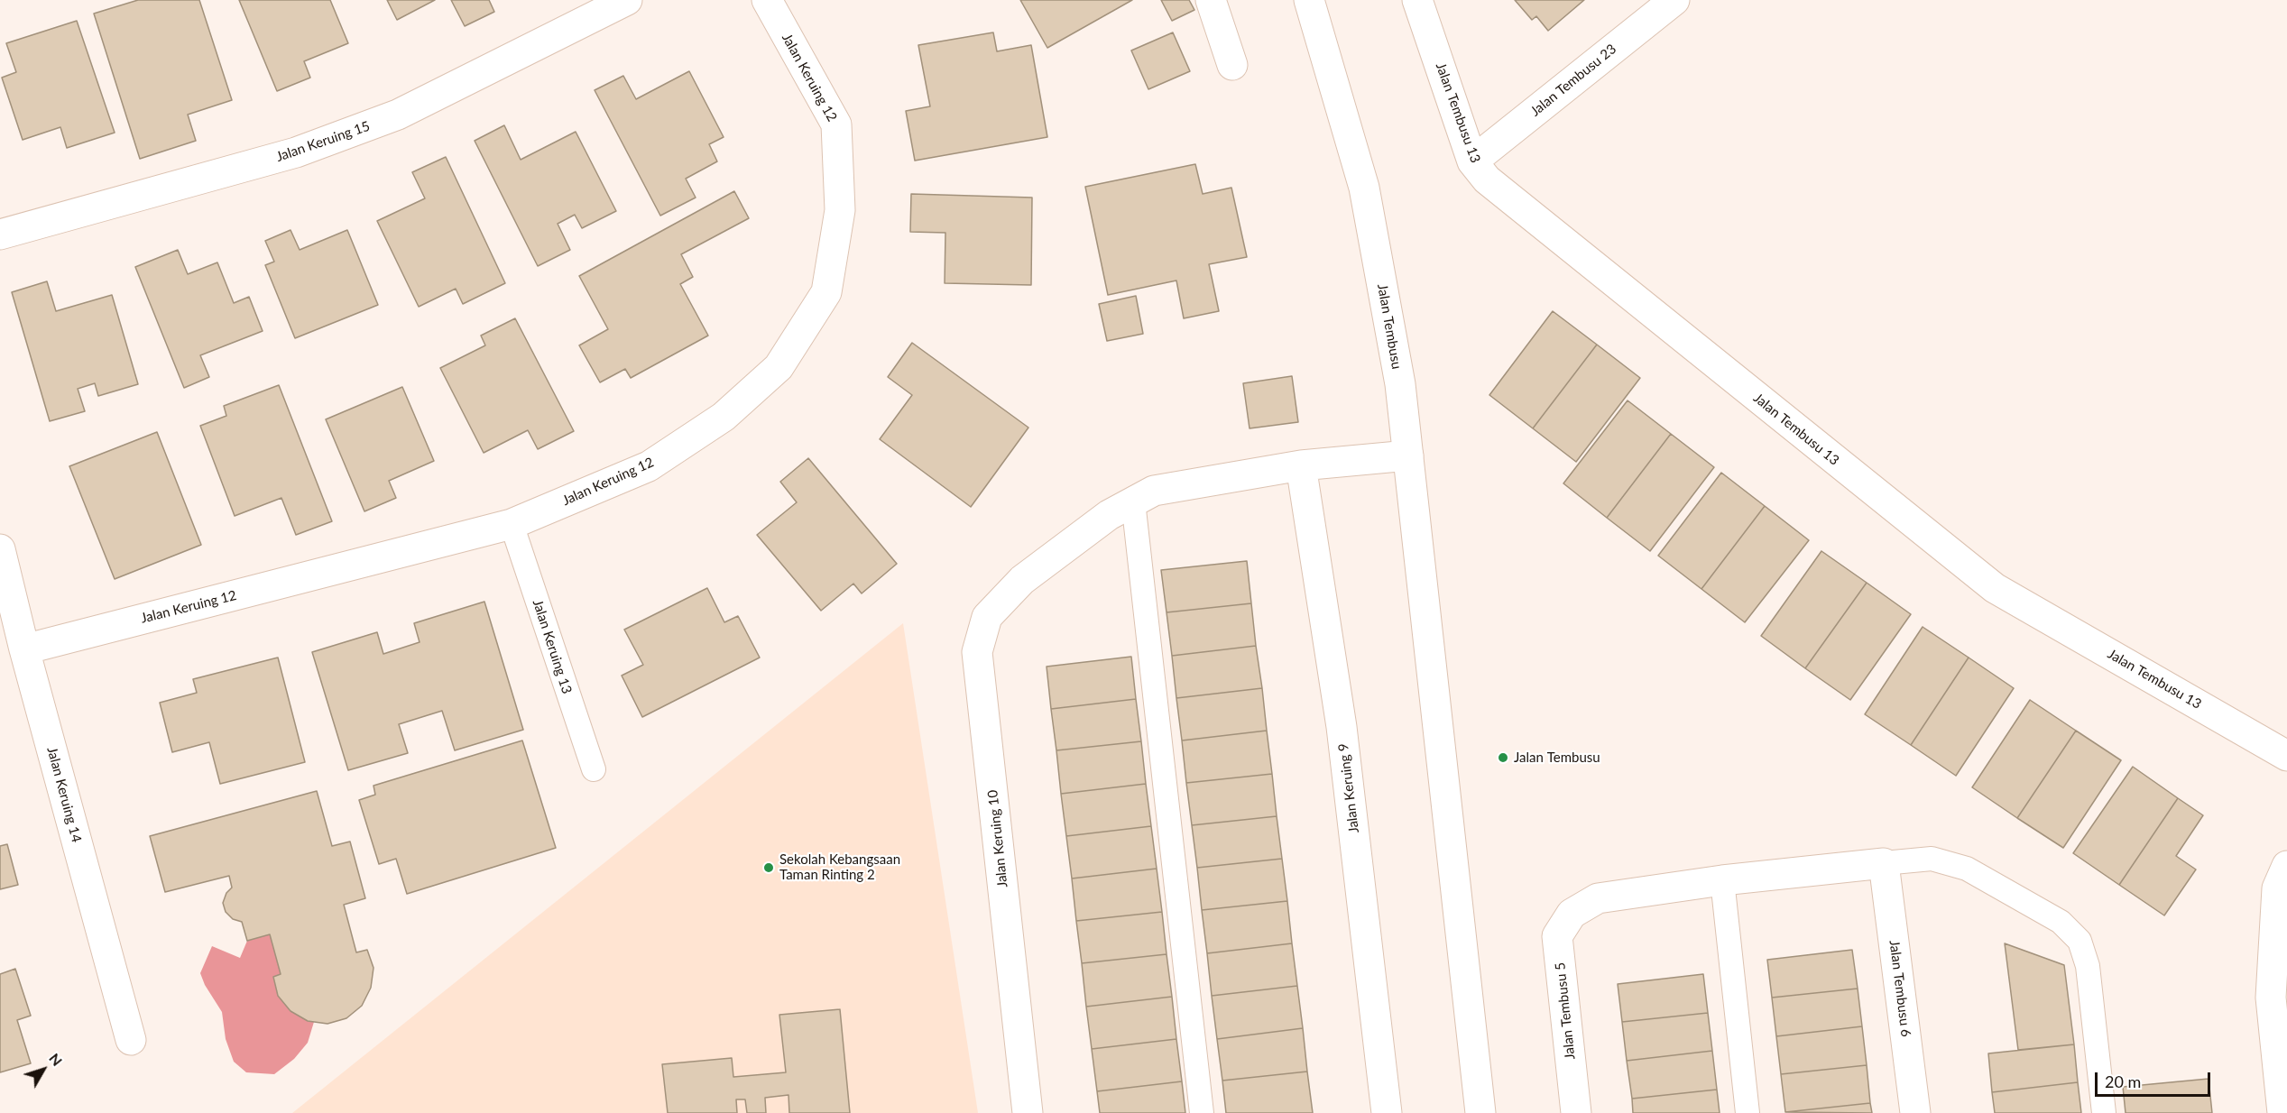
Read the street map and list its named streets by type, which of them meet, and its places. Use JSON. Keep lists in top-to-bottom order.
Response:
{
  "streets": {
    "street": [
      "Jalan Keruing 12",
      "Jalan Tembusu 23",
      "Jalan Tembusu 13",
      "Jalan Keruing 15",
      "Jalan Tembusu",
      "Jalan Keruing 9",
      "Jalan Keruing 14",
      "Jalan Keruing 10",
      "Jalan Tembusu 6",
      "Jalan Tembusu 5"
    ],
    "lane": ["Jalan Keruing 13"]
  },
  "crossings": [
    ["Jalan Keruing 12", "Jalan Keruing 13"],
    ["Jalan Keruing 12", "Jalan Keruing 14"],
    ["Jalan Tembusu 23", "Jalan Tembusu 13"]
  ],
  "places": ["Jalan Tembusu", "Sekolah Kebangsaan Taman Rinting 2"],
  "scale_bar": "20 m",
  "north": "top right"
}
